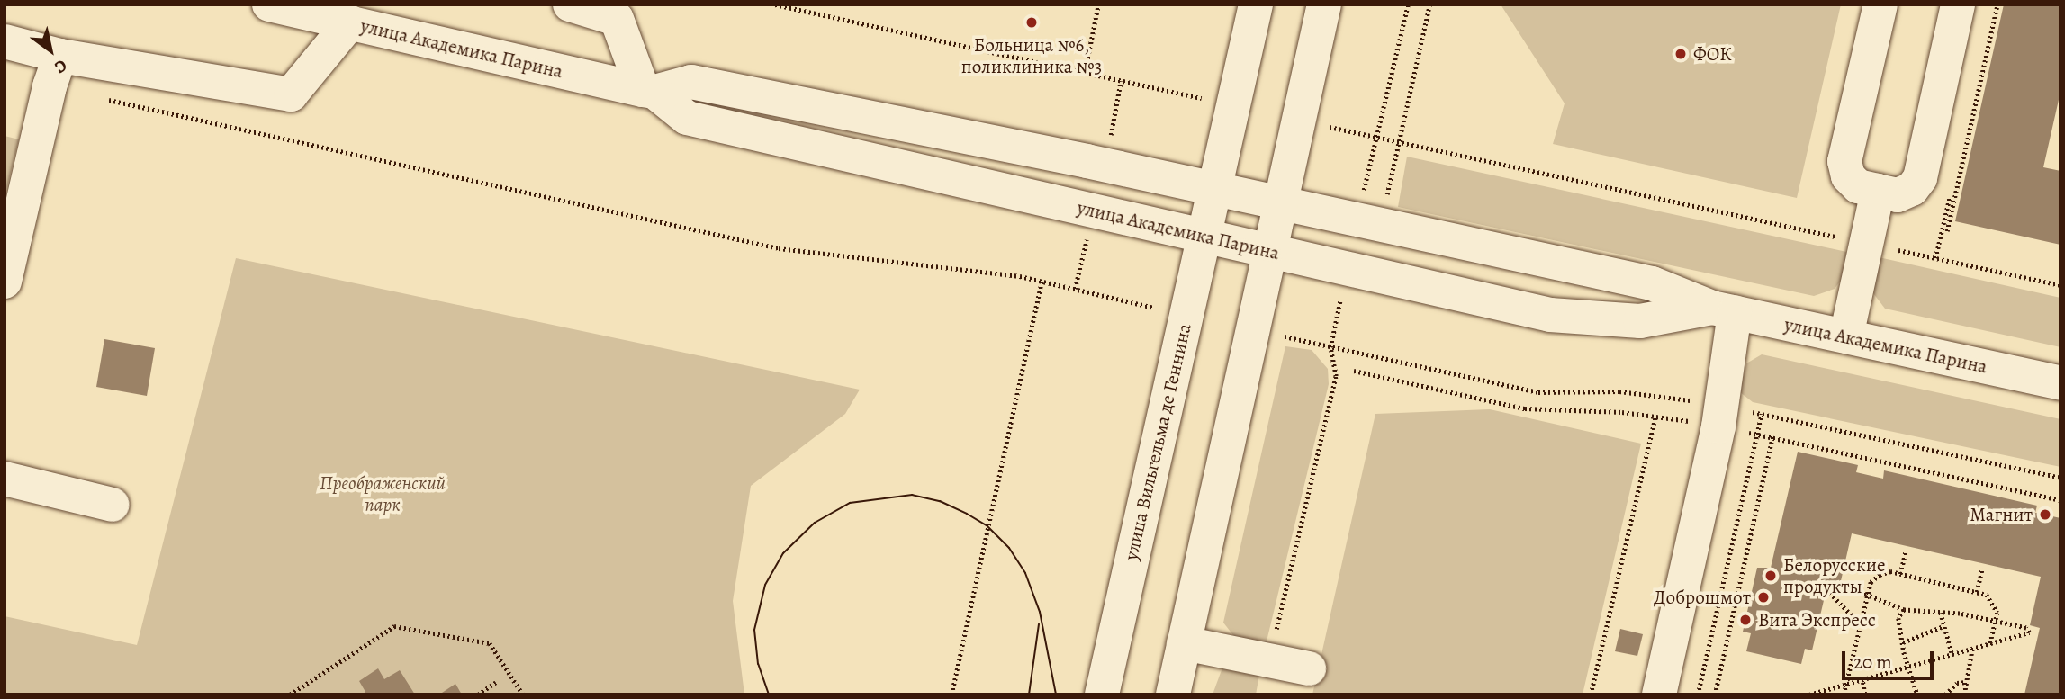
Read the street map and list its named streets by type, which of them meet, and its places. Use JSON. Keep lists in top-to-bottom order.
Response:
{
  "streets": {
    "street": ["улица Академика Парина", "улица Вильгельма де Геннина"]
  },
  "crossings": [
    ["улица Академика Парина", "улица Вильгельма де Геннина"]
  ],
  "parks": ["Преображенский парк"],
  "places": [
    "Больница №6, поликлиника №3",
    "ФОК",
    "Магнит",
    "Белорусские продукты",
    "Доброшмот",
    "Вита Экспресс"
  ],
  "scale_bar": "20 m",
  "north": "bottom right"
}
